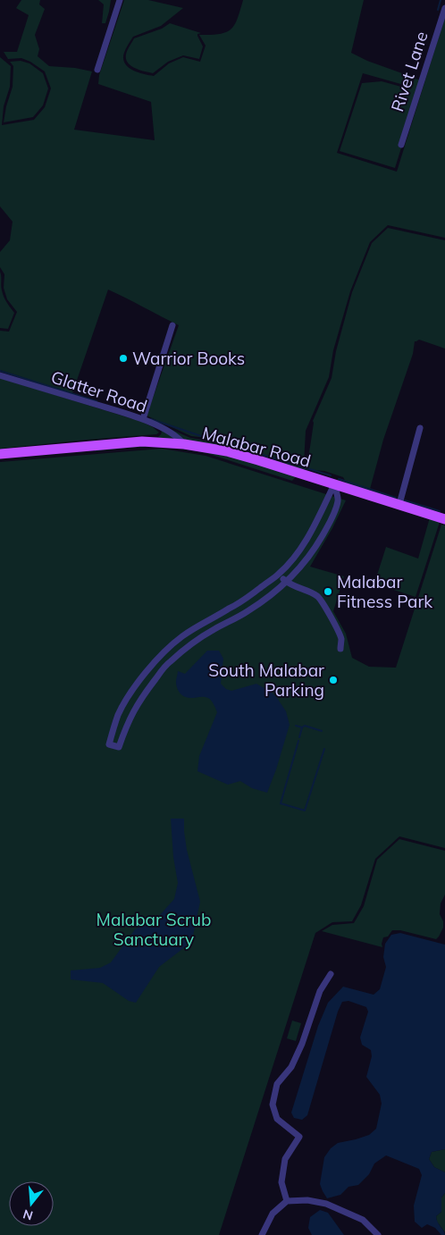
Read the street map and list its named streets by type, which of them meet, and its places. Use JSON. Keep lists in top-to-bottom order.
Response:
{
  "streets": {
    "main road": ["Malabar Road"],
    "street": ["Rivet Lane", "Glatter Road"]
  },
  "crossings": [
    ["Glatter Road", "Malabar Road"]
  ],
  "parks": ["Malabar Scrub Sanctuary"],
  "places": ["Warrior Books", "Malabar Fitness Park", "South Malabar Parking"],
  "north": "bottom"
}
